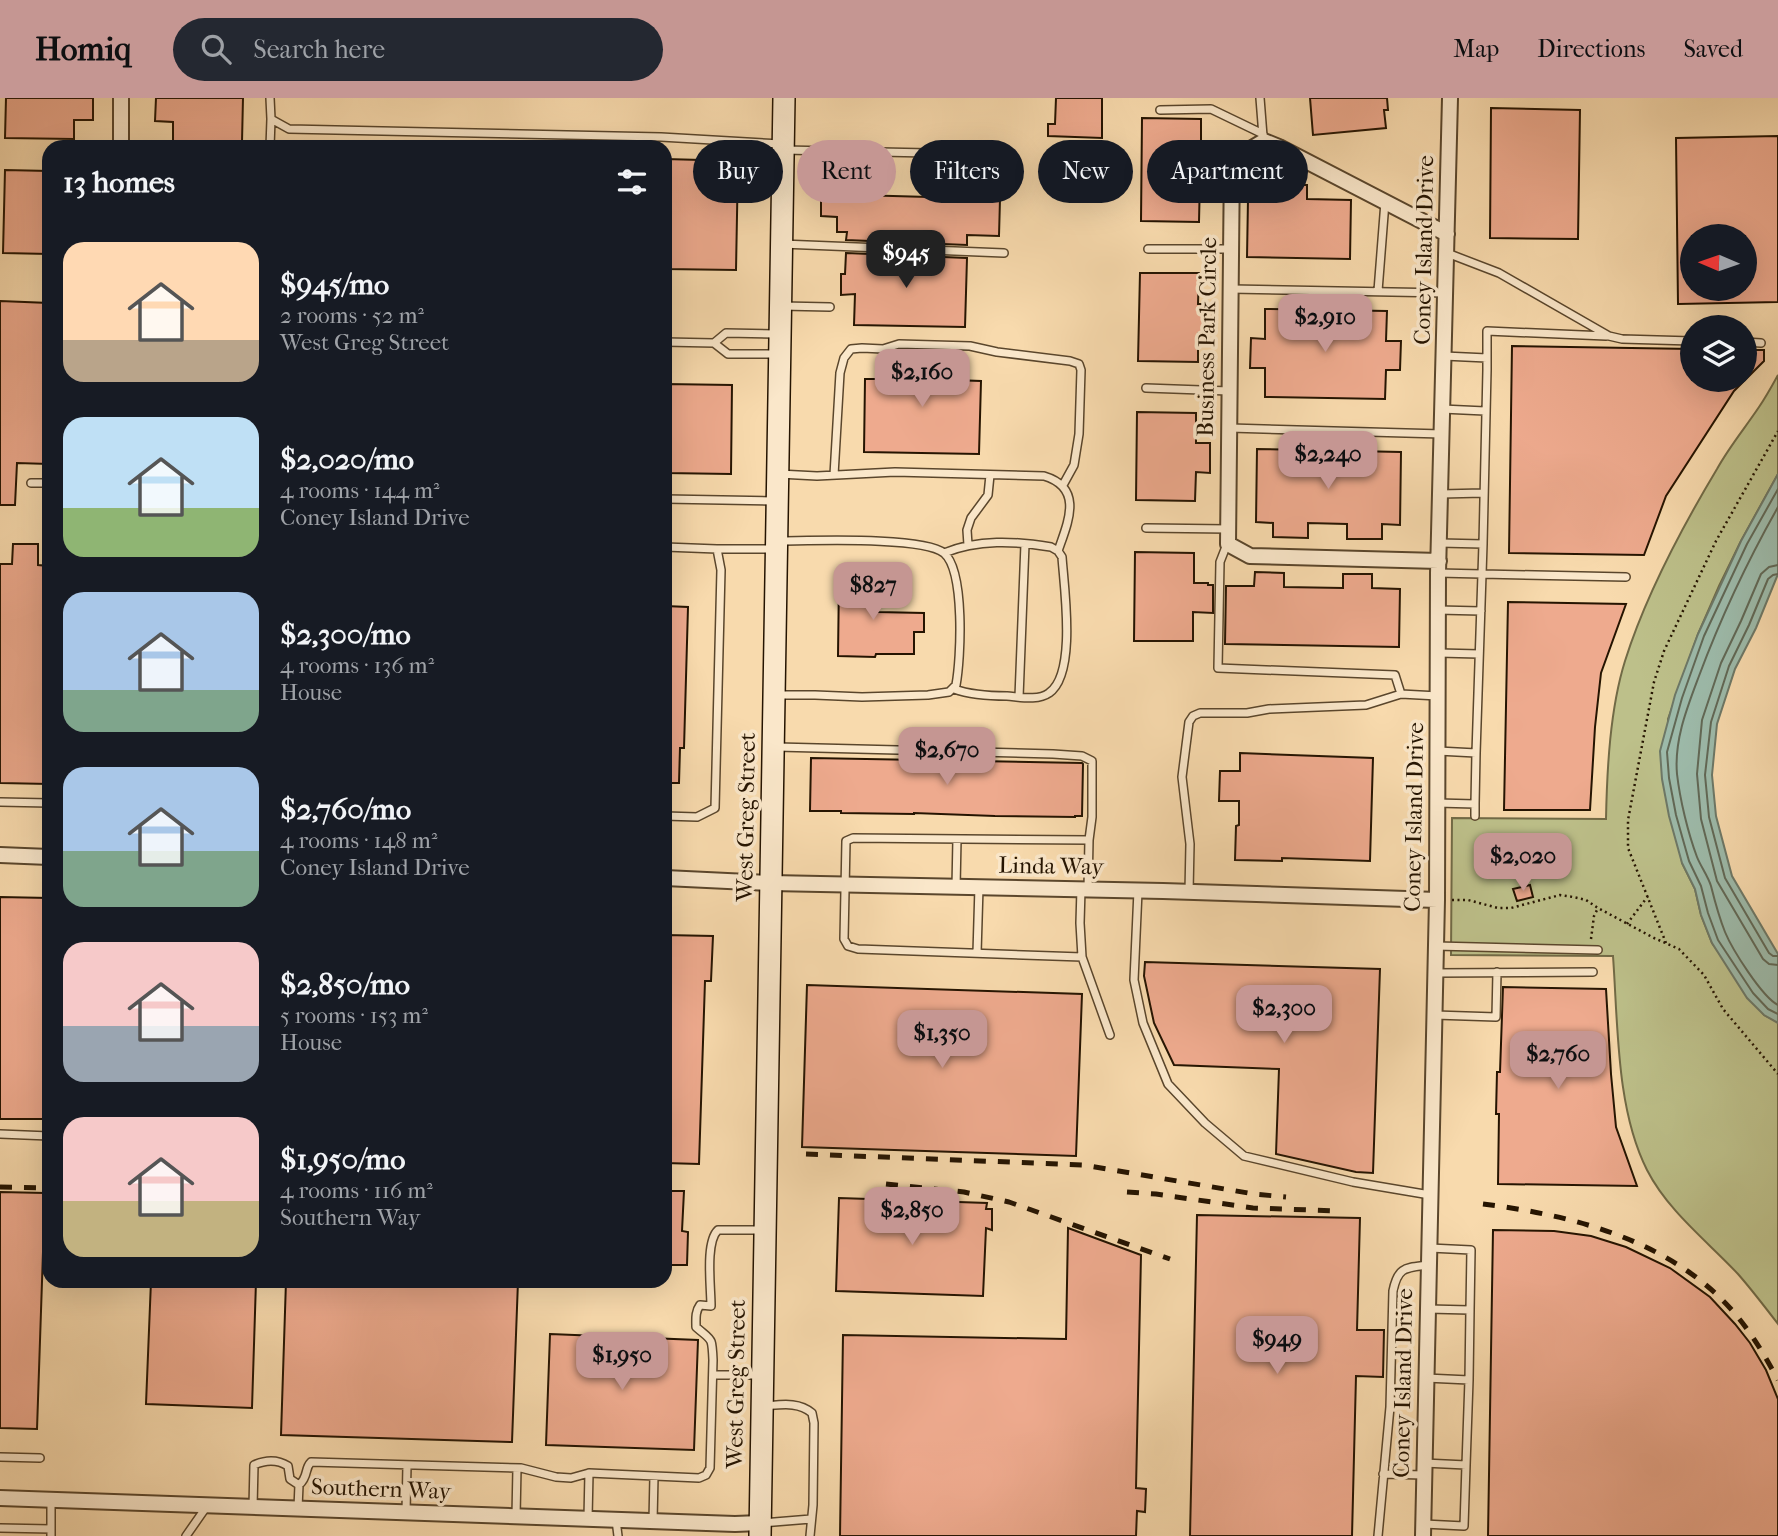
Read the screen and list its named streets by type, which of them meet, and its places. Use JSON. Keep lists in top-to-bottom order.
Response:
{
  "streets": {
    "main road": ["West Greg Street"],
    "street": [
      "Coney Island Drive",
      "Business Park Circle",
      "Linda Way",
      "Southern Way"
    ]
  },
  "crossings": [
    ["Coney Island Drive", "Linda Way"],
    ["West Greg Street", "Linda Way"],
    ["West Greg Street", "Southern Way"]
  ],
  "north": "left",
  "page": {
    "header": "Homiq",
    "search": "Search here",
    "nav": ["Map", "Directions", "Saved"],
    "chip": [
      "Buy",
      "Rent",
      "Filters",
      "New",
      "Apartment"
    ],
    "heading": "13 homes",
    "list": [
      {
        "name": "$945/mo",
        "note": "2 rooms · 52 m² · West Greg Street"
      },
      {
        "name": "$2,020/mo",
        "note": "4 rooms · 144 m² · Coney Island Drive"
      },
      {
        "name": "$2,300/mo",
        "note": "4 rooms · 136 m² · House"
      },
      {
        "name": "$2,760/mo",
        "note": "4 rooms · 148 m² · Coney Island Drive"
      },
      {
        "name": "$2,850/mo",
        "note": "5 rooms · 153 m² · House"
      },
      {
        "name": "$1,950/mo",
        "note": "4 rooms · 116 m² · Southern Way"
      }
    ],
    "price": [
      "$945",
      "$2,910",
      "$2,160",
      "$2,240",
      "$827",
      "$2,670",
      "$2,020",
      "$2,300",
      "$1,350",
      "$2,760",
      "$2,850",
      "$949",
      "$1,950"
    ]
  }
}
